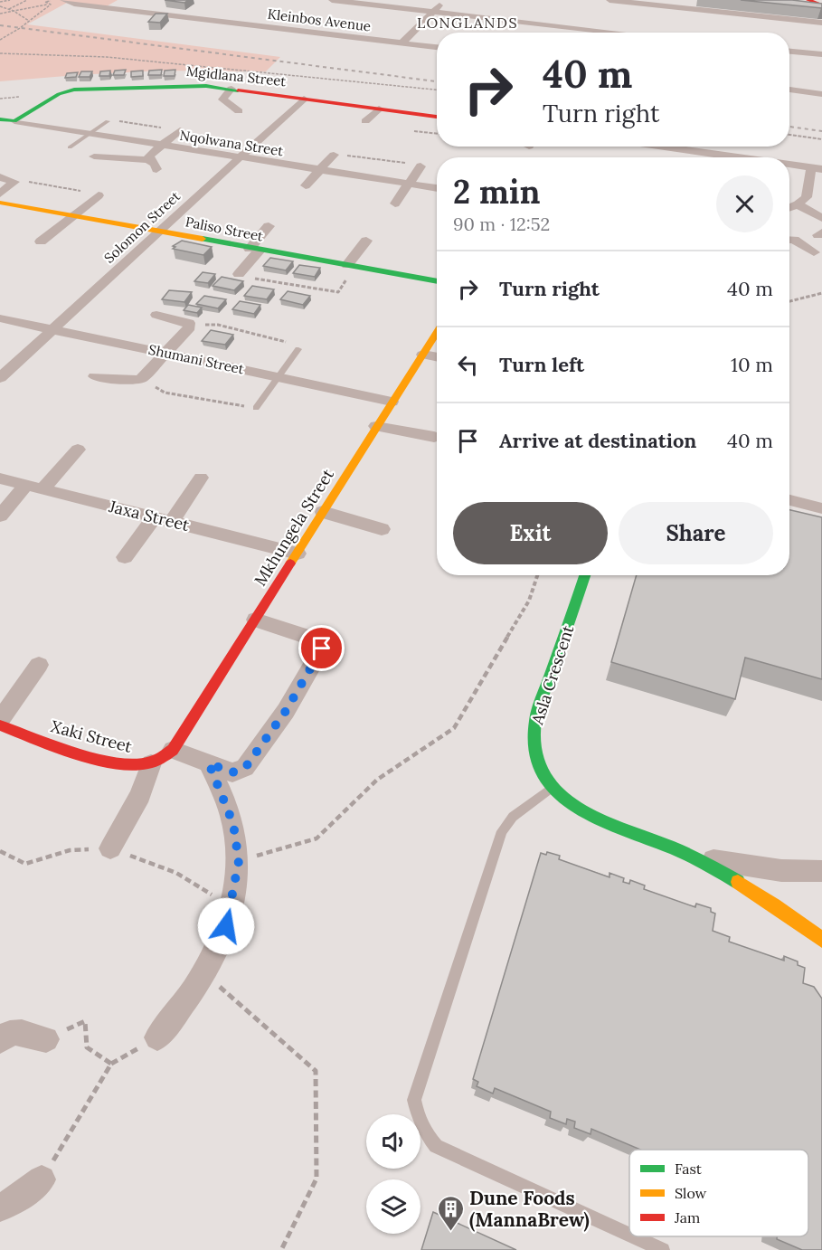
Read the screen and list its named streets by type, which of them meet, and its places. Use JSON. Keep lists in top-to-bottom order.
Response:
{
  "streets": {
    "street": [
      "Kleinbos Avenue",
      "Mgidlana Street",
      "Nqolwana Street",
      "Solomon Street",
      "Paliso Street",
      "Shumani Street",
      "Jaxa Street",
      "Mkhungela Street",
      "Asla Crescent",
      "Xaki Street"
    ]
  },
  "crossings": [
    ["Mgidlana Street", "Nqolwana Street"],
    ["Mgidlana Street", "Solomon Street"],
    ["Nqolwana Street", "Solomon Street"],
    ["Solomon Street", "Paliso Street"],
    ["Solomon Street", "Shumani Street"],
    ["Shumani Street", "Mkhungela Street"],
    ["Jaxa Street", "Mkhungela Street"],
    ["Mkhungela Street", "Xaki Street"]
  ],
  "districts": ["LONGLANDS"],
  "places": {
    "building": ["Dune Foods (MannaBrew)"]
  },
  "legend": ["Fast", "Slow", "Jam"],
  "page": {
    "turn": ["40 m", "Turn right"],
    "heading": ["2 min", "90 m · 12:52"],
    "list": [
      {
        "name": "Turn right",
        "value": "40 m"
      },
      {
        "name": "Turn left",
        "value": "10 m"
      },
      {
        "name": "Arrive at destination",
        "value": "40 m"
      }
    ],
    "buttons": ["Exit", "Share"]
  }
}
